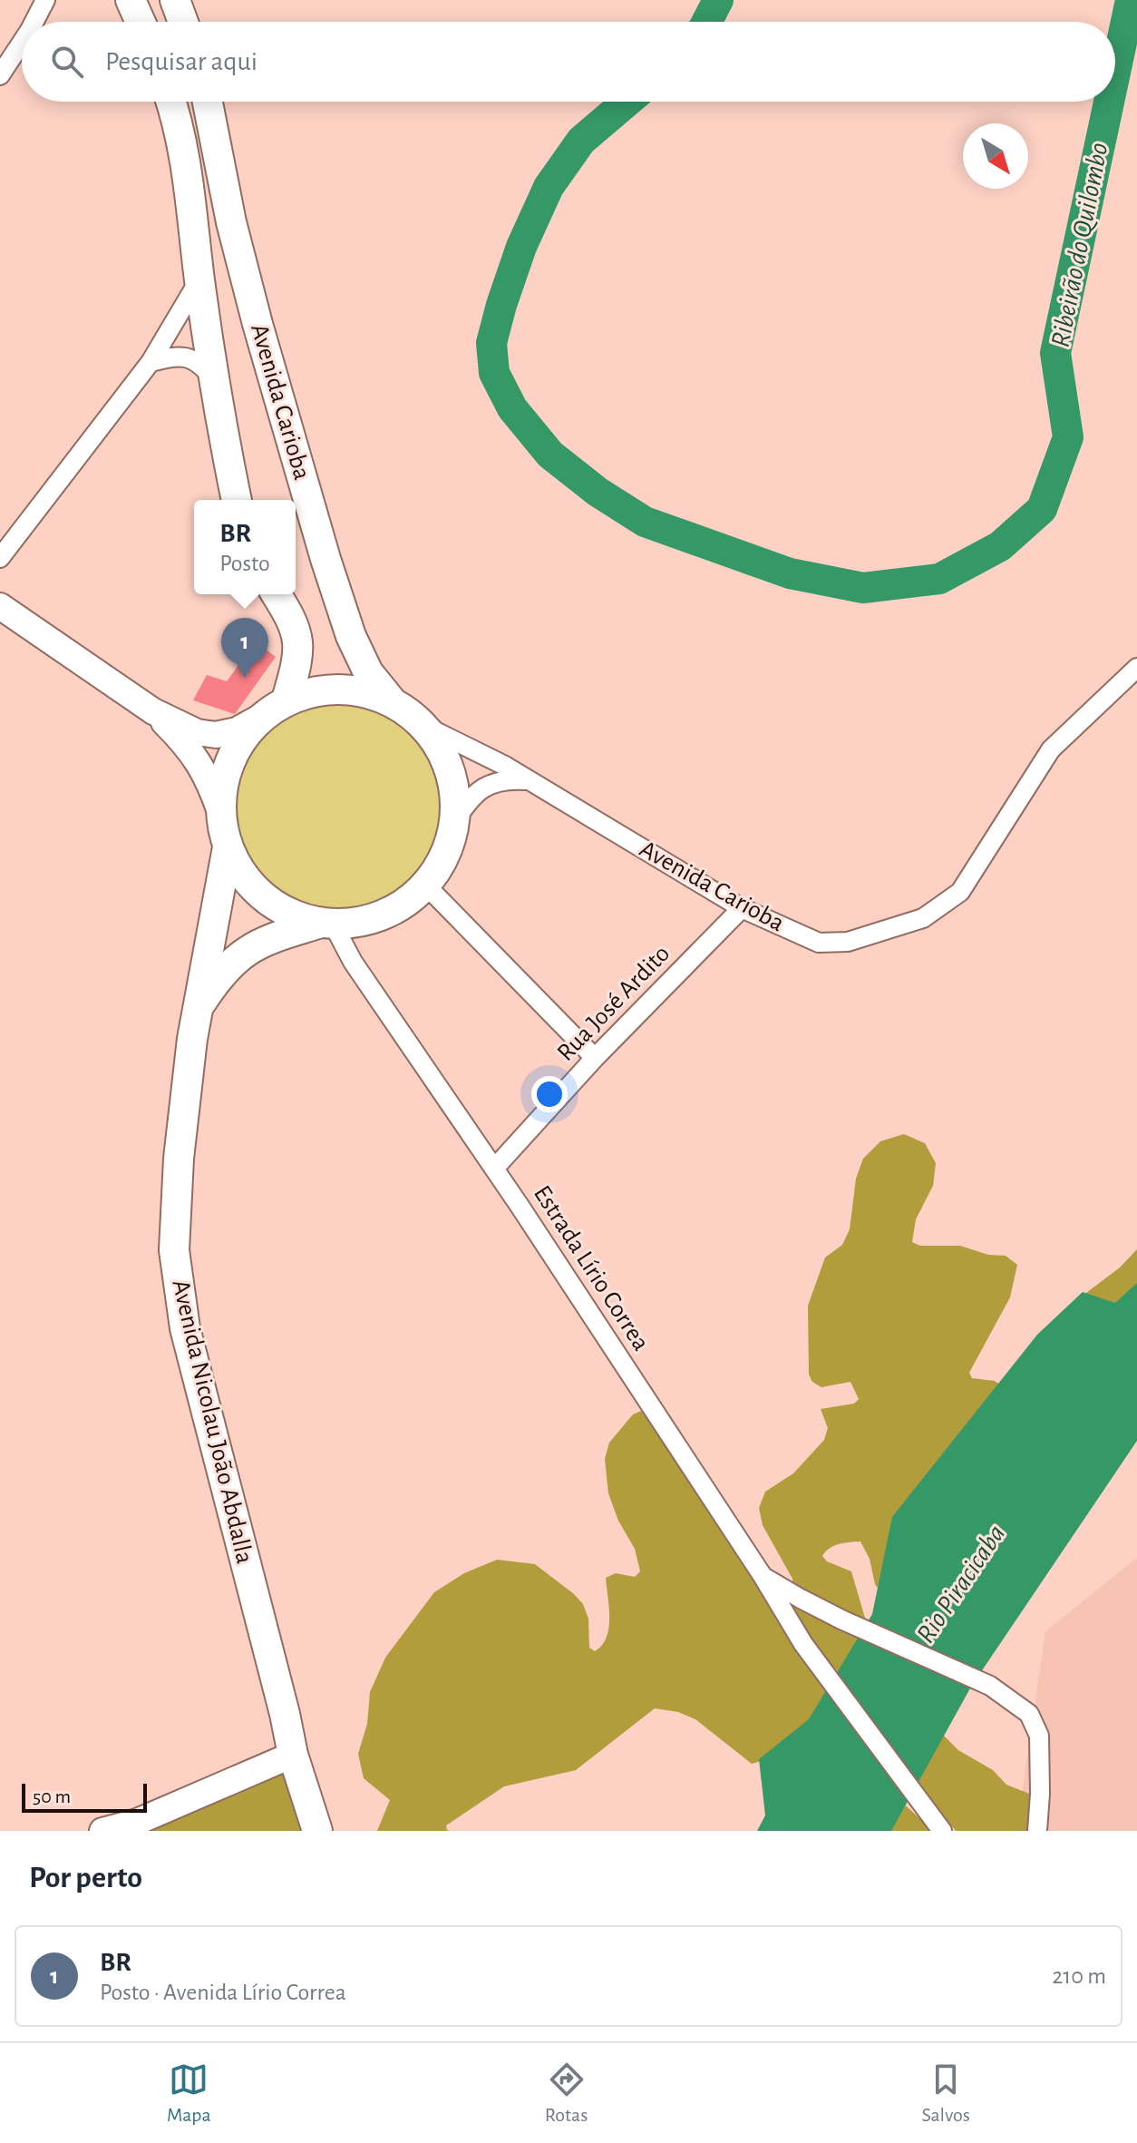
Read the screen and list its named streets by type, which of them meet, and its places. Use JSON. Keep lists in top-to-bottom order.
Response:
{
  "streets": {
    "main road": ["Avenida Carioba", "Avenida Nicolau João Abdalla"],
    "street": ["Rua José Ardito", "Estrada Lírio Correa"]
  },
  "crossings": [
    ["Avenida Carioba", "Rua José Ardito"],
    ["Avenida Carioba", "Estrada Lírio Correa"],
    ["Avenida Carioba", "Avenida Nicolau João Abdalla"],
    ["Rua José Ardito", "Estrada Lírio Correa"],
    ["Estrada Lírio Correa", "Avenida Nicolau João Abdalla"]
  ],
  "water": ["Ribeirão do Quilombo", "Rio Piracicaba"],
  "scale_bar": "50 m",
  "north": "bottom right",
  "page": {
    "search": "Pesquisar aqui",
    "popup": ["BR", "Posto"],
    "pins": "1",
    "scale": "50 m",
    "heading": "Por perto",
    "list": [
      {
        "mark": "1",
        "name": "BR",
        "note": "Posto · Avenida Lírio Correa",
        "value": "210 m"
      }
    ],
    "nav": ["Mapa", "Rotas", "Salvos"]
  }
}
